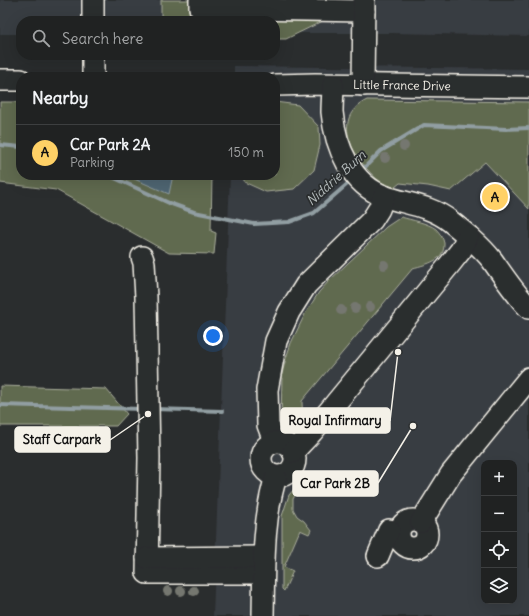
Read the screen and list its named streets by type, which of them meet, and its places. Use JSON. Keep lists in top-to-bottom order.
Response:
{
  "streets": {
    "street": ["Little France Drive"]
  },
  "water": ["Niddrie Burn"],
  "places": ["Royal Infirmary", "Staff Carpark", "Car Park 2B"],
  "page": {
    "search": "Search here",
    "heading": "Nearby",
    "list": [
      {
        "mark": "A",
        "name": "Car Park 2A",
        "note": "Parking",
        "value": "150 m"
      }
    ],
    "pins": "A",
    "map_buttons": ["+", "−"]
  }
}
